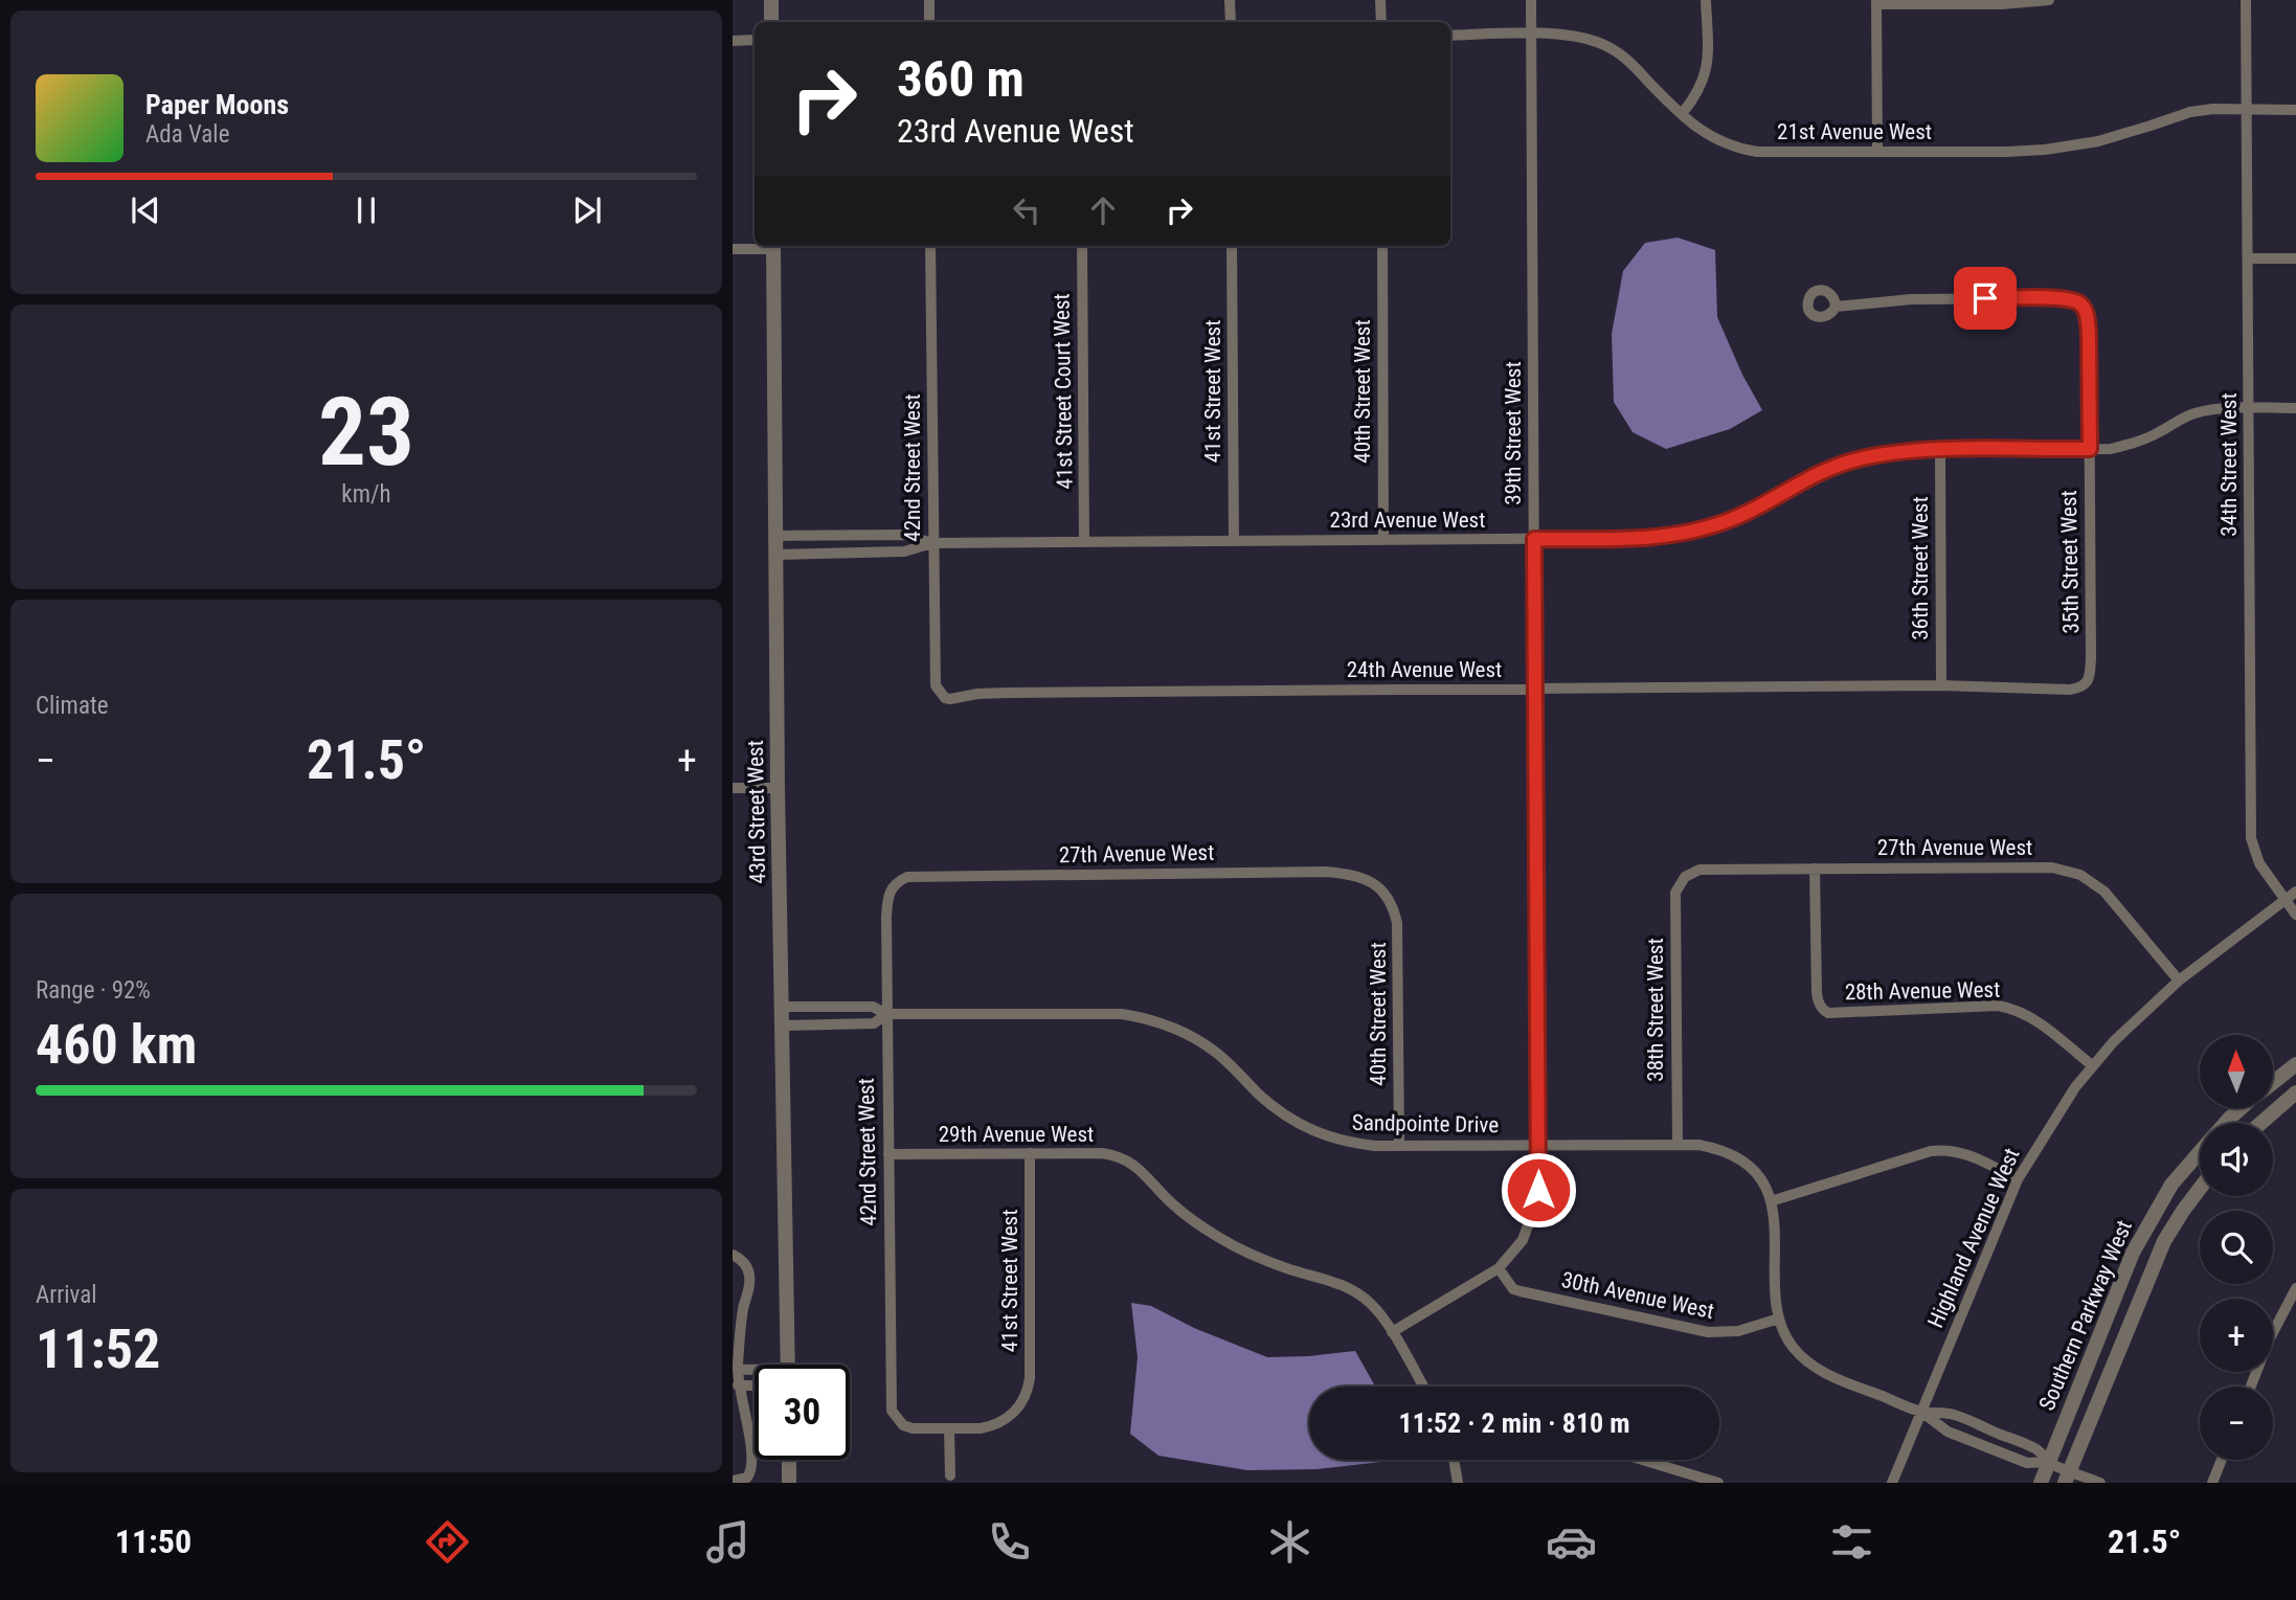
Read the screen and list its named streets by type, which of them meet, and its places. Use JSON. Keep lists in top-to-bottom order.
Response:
{
  "streets": {
    "street": [
      "21st Avenue West",
      "41st Street Court West",
      "41st Street West",
      "40th Street West",
      "39th Street West",
      "34th Street West",
      "42nd Street West",
      "23rd Avenue West",
      "35th Street West",
      "36th Street West",
      "24th Avenue West",
      "43rd Street West",
      "27th Avenue West",
      "28th Avenue West",
      "38th Street West",
      "Sandpointe Drive",
      "29th Avenue West",
      "Highland Avenue West",
      "30th Avenue West",
      "Southern Parkway West"
    ]
  },
  "crossings": [
    ["21st Avenue West", "39th Street West"],
    ["21st Avenue West", "34th Street West"],
    ["41st Street Court West", "23rd Avenue West"],
    ["41st Street West", "42nd Street West"],
    ["41st Street West", "23rd Avenue West"],
    ["41st Street West", "29th Avenue West"],
    ["40th Street West", "23rd Avenue West"],
    ["40th Street West", "27th Avenue West"],
    ["40th Street West", "Sandpointe Drive"],
    ["39th Street West", "23rd Avenue West"],
    ["39th Street West", "24th Avenue West"],
    ["39th Street West", "Sandpointe Drive"],
    ["39th Street West", "29th Avenue West"],
    ["39th Street West", "30th Avenue West"],
    ["34th Street West", "23rd Avenue West"],
    ["34th Street West", "Highland Avenue West"],
    ["42nd Street West", "23rd Avenue West"],
    ["42nd Street West", "24th Avenue West"],
    ["42nd Street West", "27th Avenue West"],
    ["42nd Street West", "Sandpointe Drive"],
    ["42nd Street West", "29th Avenue West"],
    ["23rd Avenue West", "35th Street West"],
    ["23rd Avenue West", "36th Street West"],
    ["23rd Avenue West", "43rd Street West"],
    ["35th Street West", "24th Avenue West"],
    ["36th Street West", "24th Avenue West"],
    ["43rd Street West", "Sandpointe Drive"],
    ["27th Avenue West", "28th Avenue West"],
    ["27th Avenue West", "38th Street West"],
    ["27th Avenue West", "Highland Avenue West"],
    ["28th Avenue West", "Highland Avenue West"],
    ["38th Street West", "Sandpointe Drive"],
    ["Sandpointe Drive", "Highland Avenue West"],
    ["Sandpointe Drive", "30th Avenue West"],
    ["Sandpointe Drive", "Southern Parkway West"]
  ],
  "north": "top",
  "page": {
    "turn": ["360 m", "23rd Avenue West"],
    "song": ["Paper Moons", "Ada Vale"],
    "tile": [
      ["23", "km/h"],
      "Climate",
      ["Range · 92%", "460 km"],
      ["Arrival", "11:52"]
    ],
    "heat": ["−", "21.5°", "+"],
    "map_buttons": ["+", "−"],
    "limit": "30",
    "trip": "11:52 · 2 min · 810 m",
    "tabs": ["11:50", "21.5°"]
  }
}
